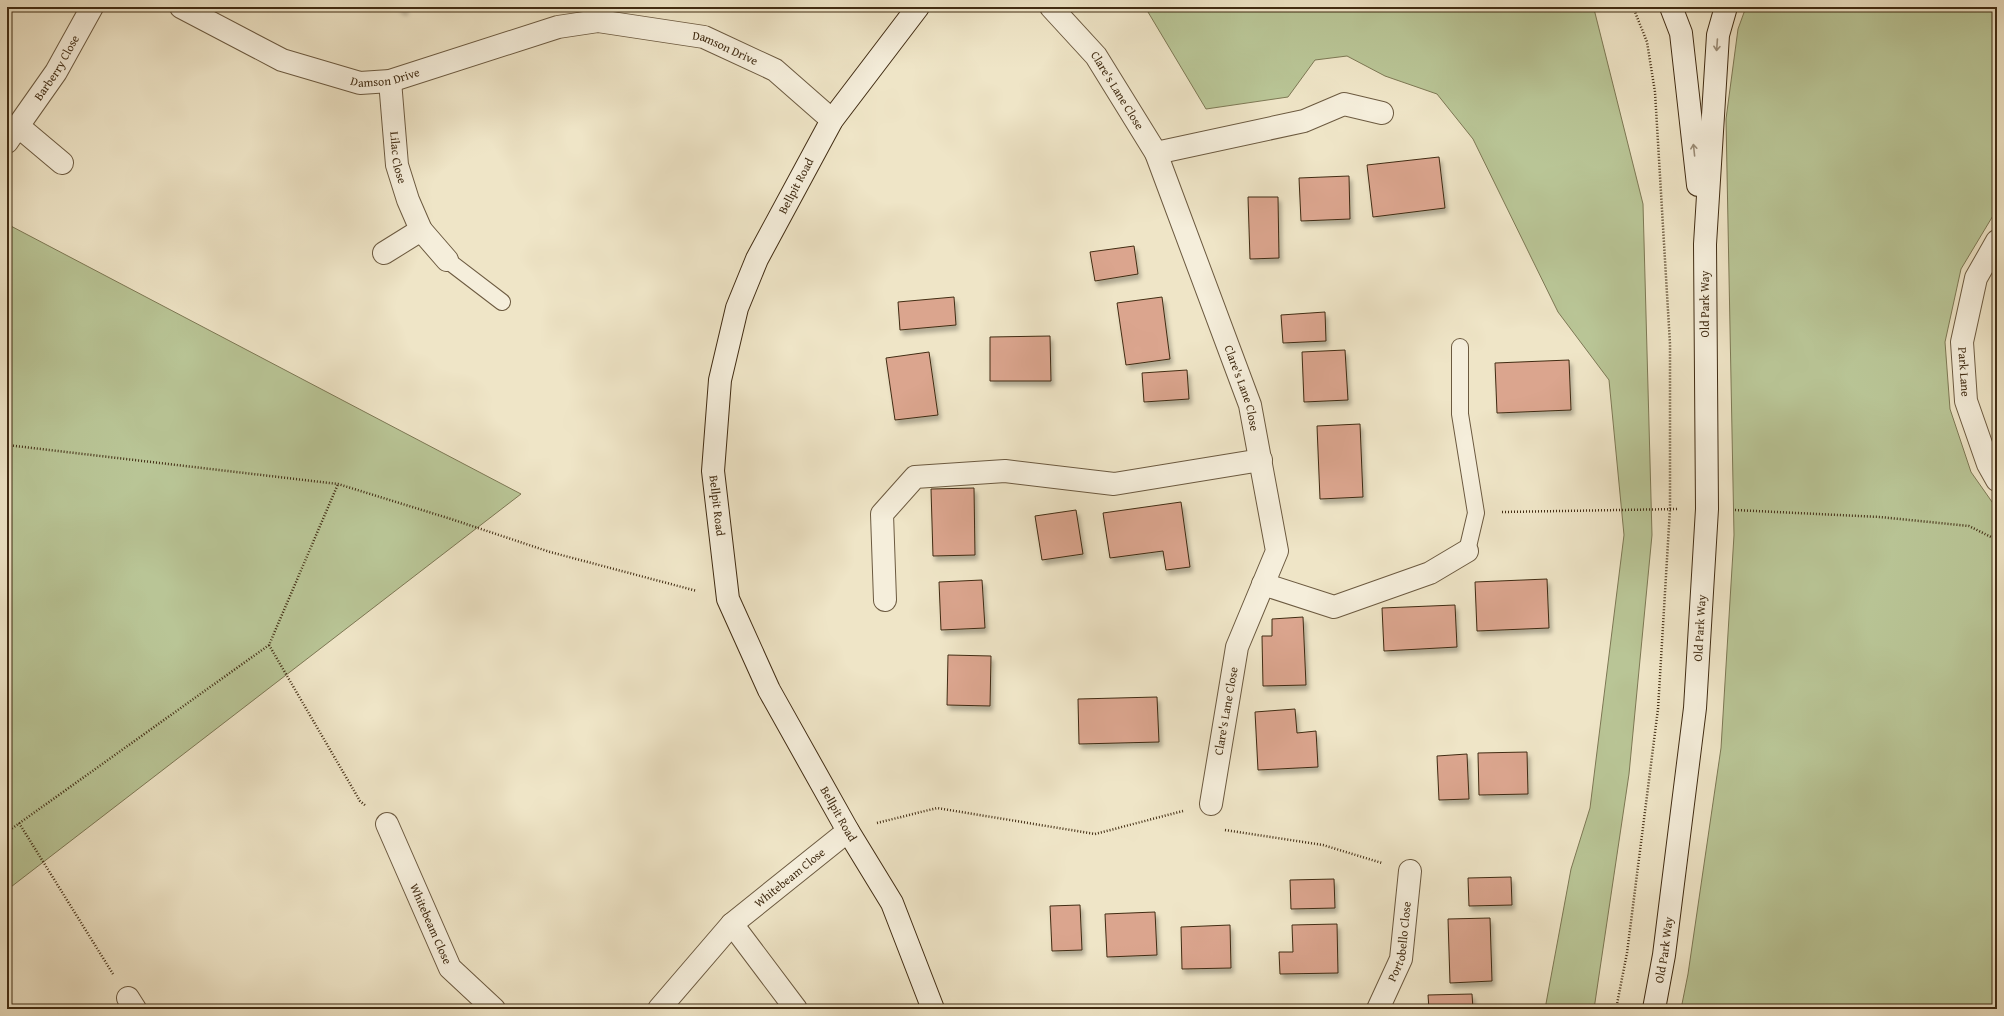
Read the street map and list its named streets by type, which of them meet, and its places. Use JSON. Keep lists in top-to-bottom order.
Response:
{
  "streets": {
    "street": [
      "Damson Drive",
      "Barberry Close",
      "Clare's Lane Close",
      "Lilac Close",
      "Bellpit Road",
      "Old Park Way",
      "Park Lane",
      "Whitebeam Close",
      "Portobello Close"
    ]
  },
  "crossings": [
    ["Damson Drive", "Lilac Close"],
    ["Damson Drive", "Bellpit Road"],
    ["Bellpit Road", "Whitebeam Close"]
  ]
}
